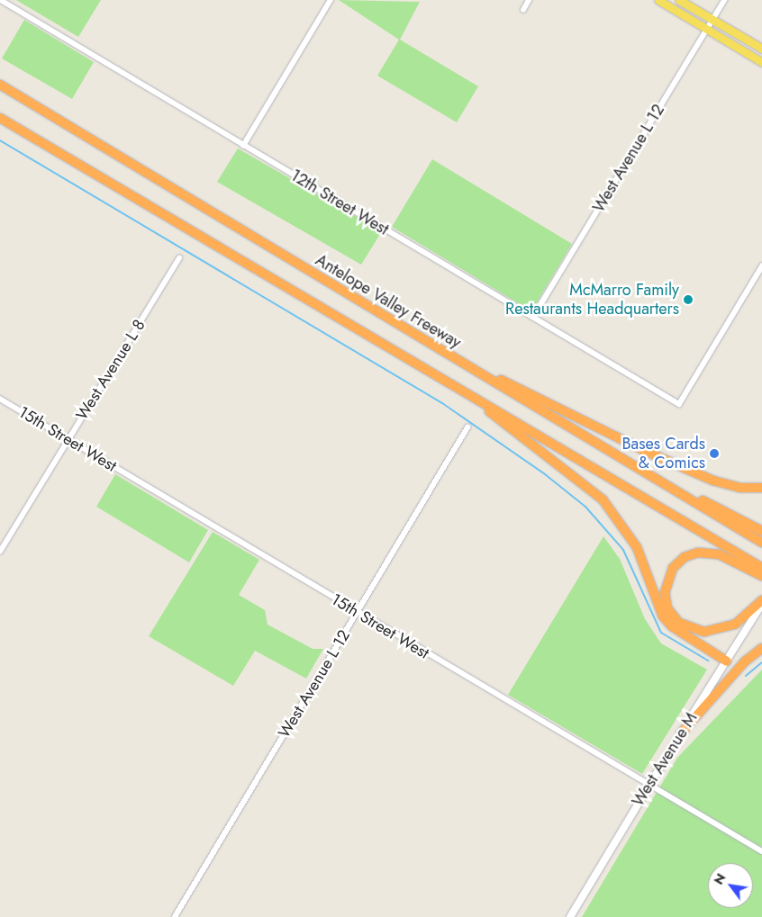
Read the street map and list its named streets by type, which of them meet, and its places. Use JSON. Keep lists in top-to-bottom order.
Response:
{
  "streets": {
    "highway": ["Antelope Valley Freeway"],
    "main road": ["West Avenue M"],
    "street": [
      "West Avenue L 12",
      "12th Street West",
      "West Avenue L 8",
      "15th Street West"
    ]
  },
  "crossings": [
    ["West Avenue L 12", "12th Street West"],
    ["West Avenue L 12", "15th Street West"],
    ["West Avenue L 8", "15th Street West"],
    ["15th Street West", "West Avenue M"]
  ],
  "places": ["McMarro Family Restaurants Headquarters", "Bases Cards & Comics"],
  "north": "top left"
}
